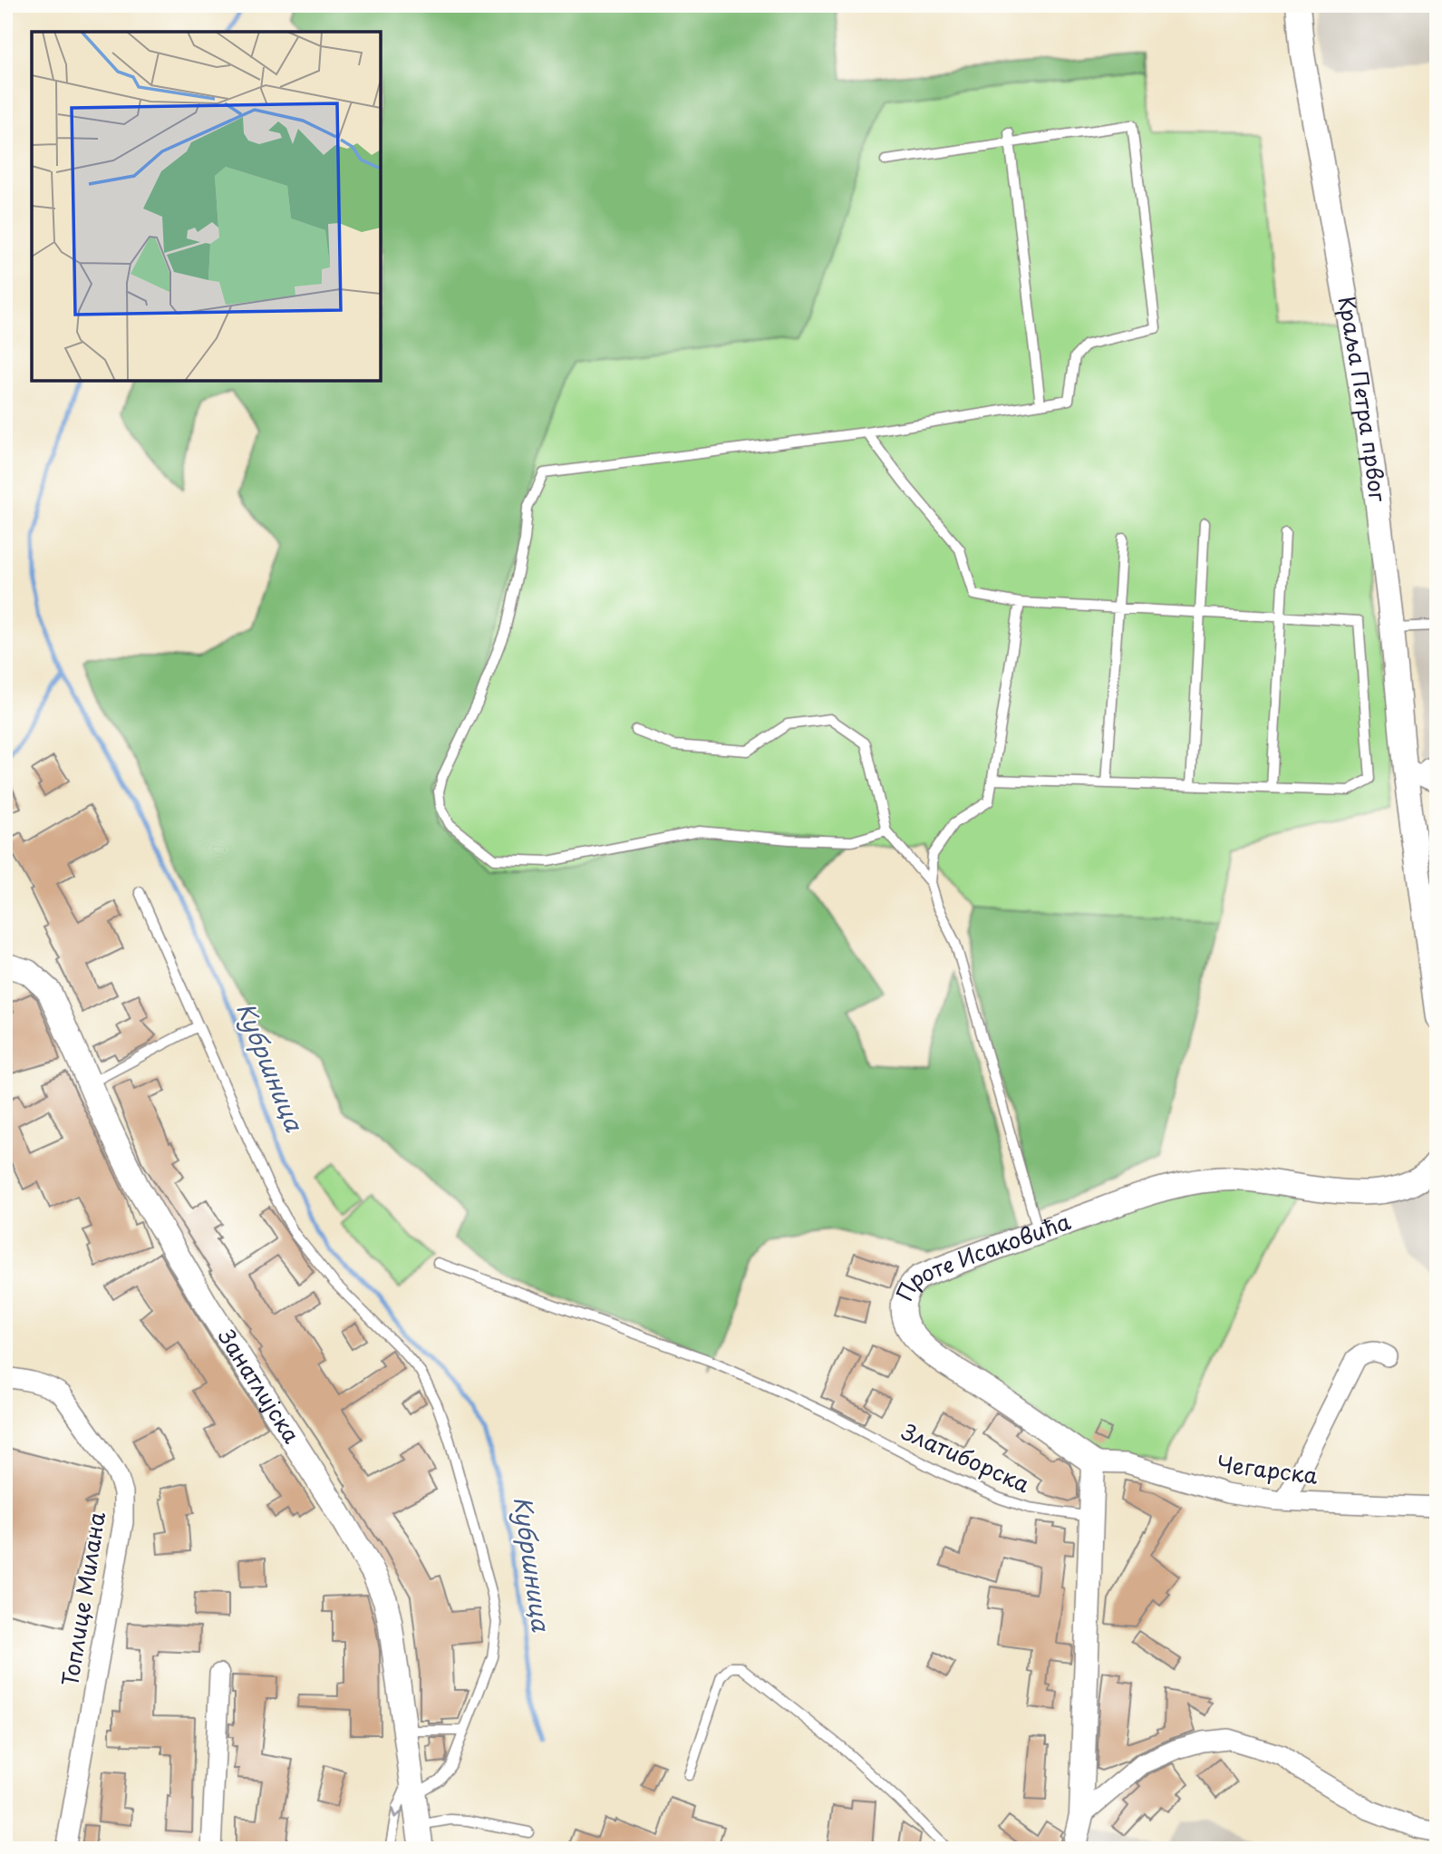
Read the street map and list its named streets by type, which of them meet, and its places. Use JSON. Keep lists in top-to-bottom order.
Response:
{
  "streets": {
    "street": [
      "Краља Петра првог",
      "Проте Исаковића",
      "Занатлијска",
      "Чегарска",
      "Топлице Милана"
    ],
    "lane": ["Златиборска"]
  },
  "crossings": [
    ["Проте Исаковића", "Чегарска"]
  ],
  "water": ["Кубршница"]
}
